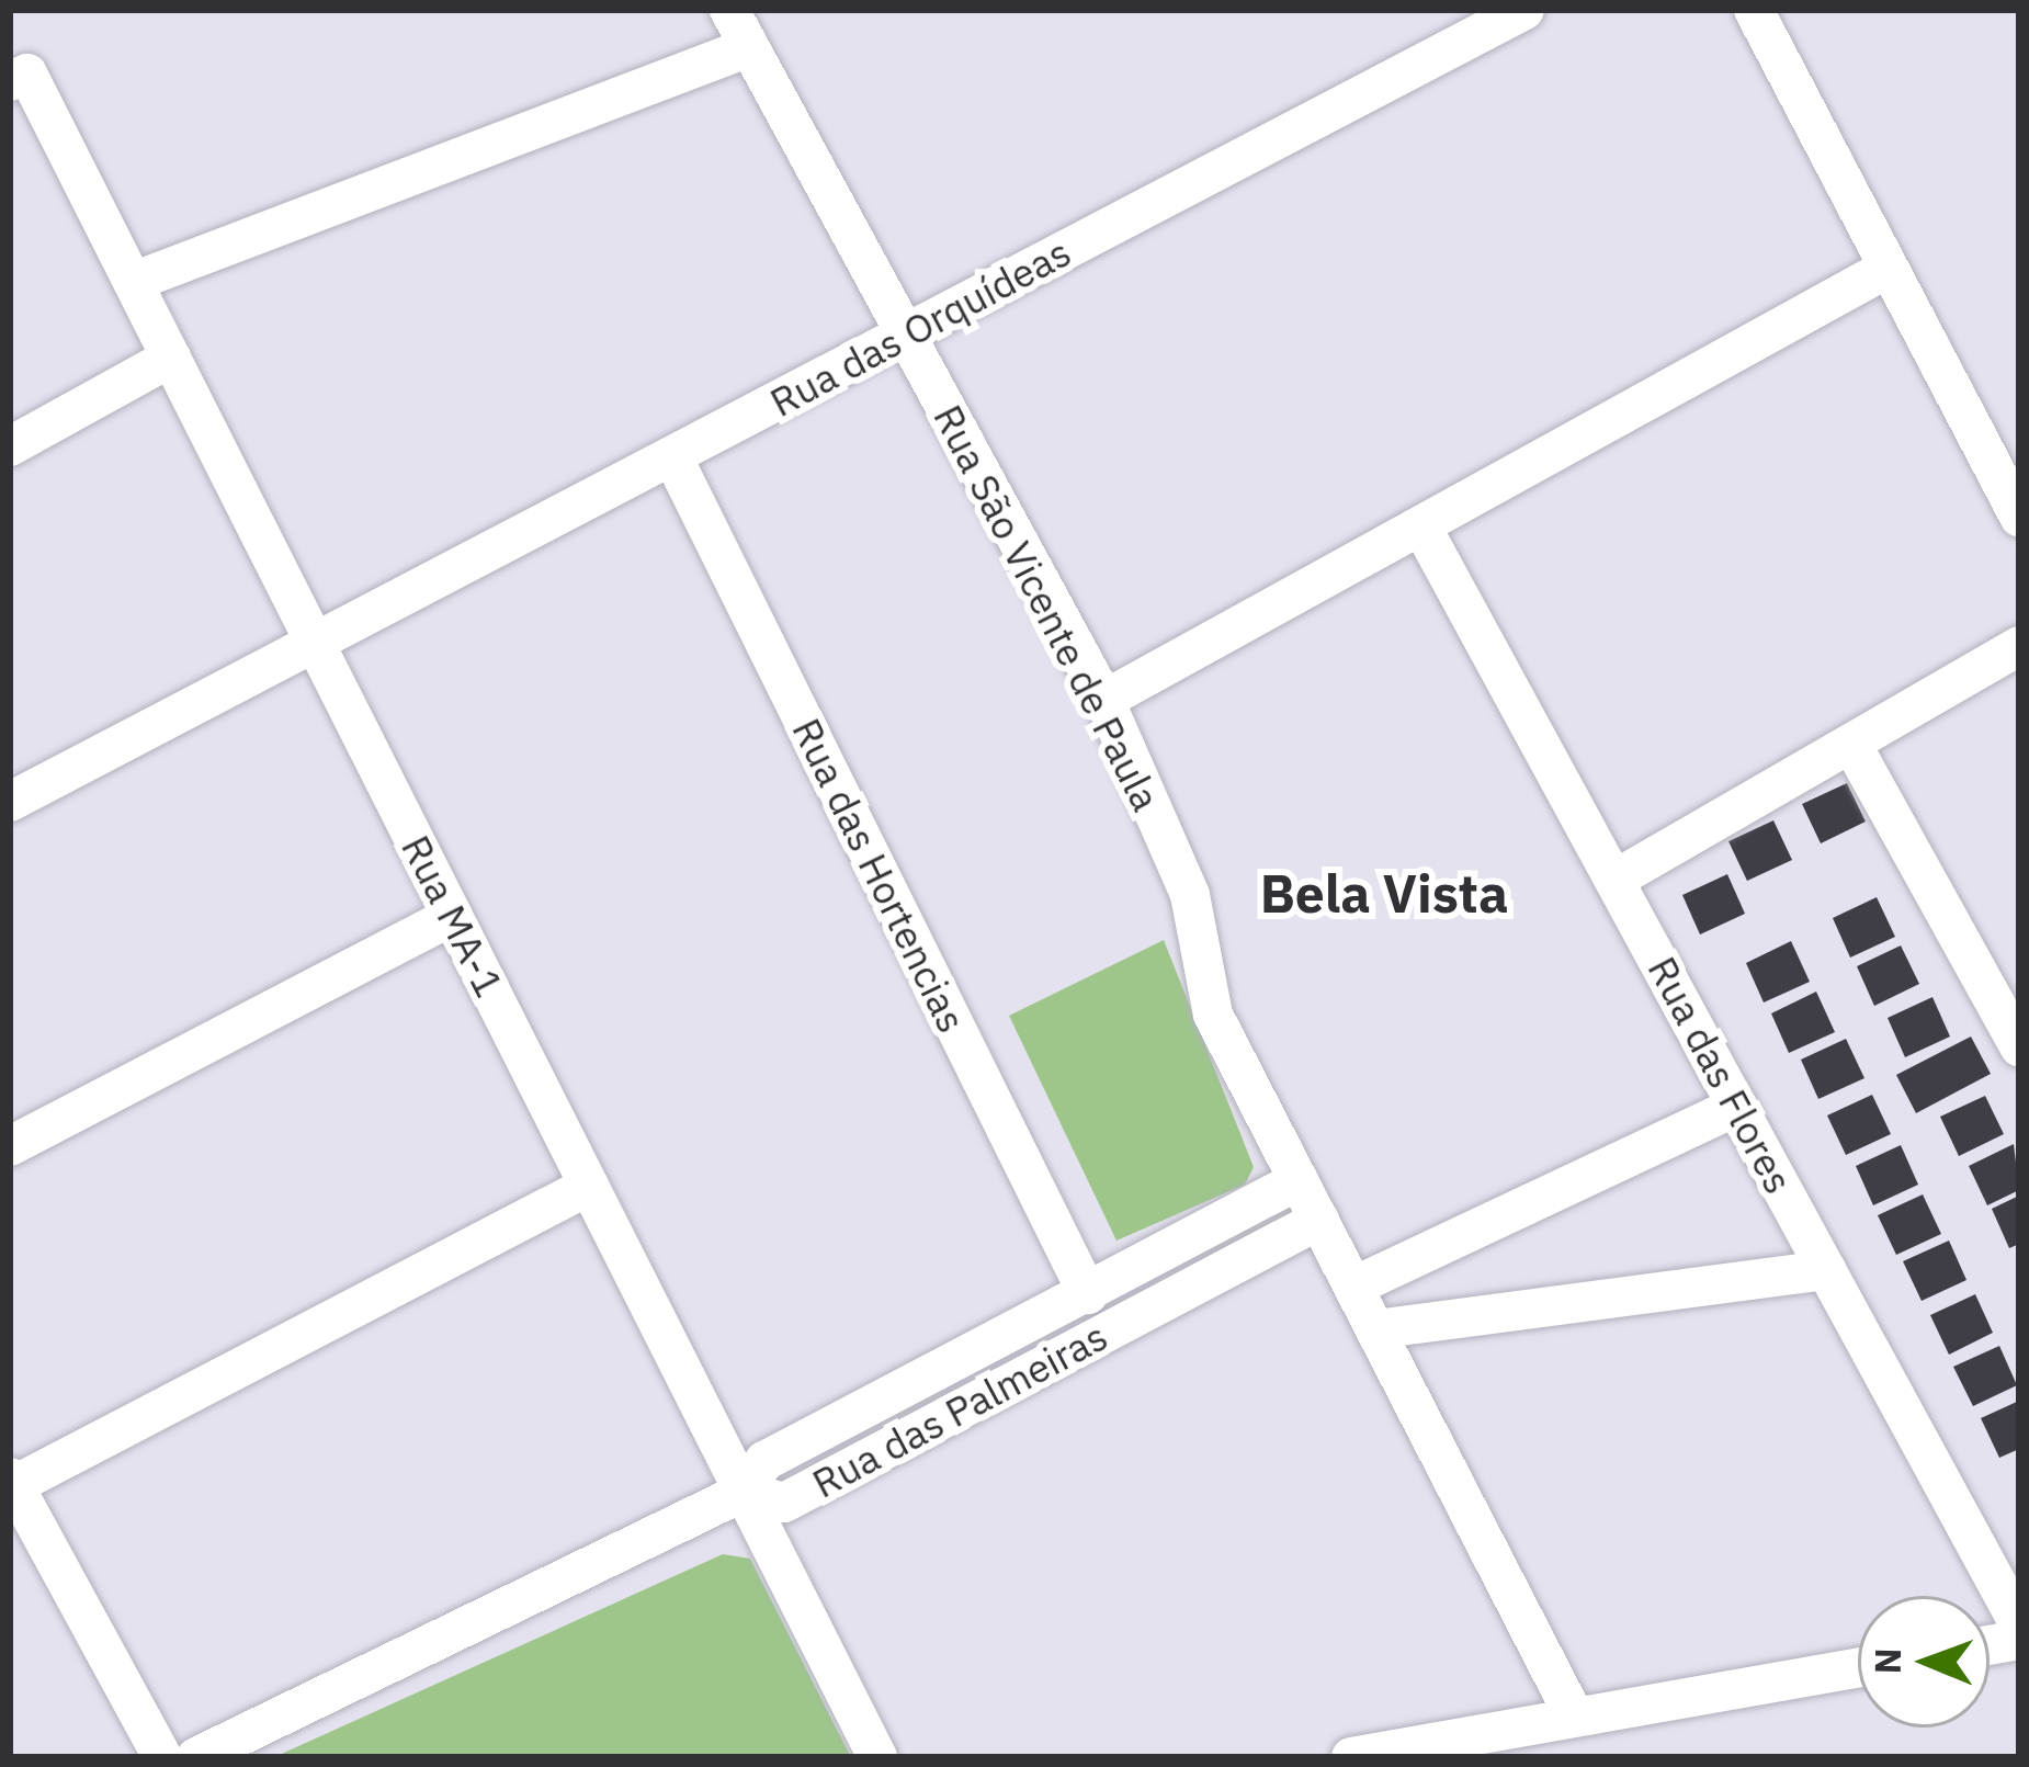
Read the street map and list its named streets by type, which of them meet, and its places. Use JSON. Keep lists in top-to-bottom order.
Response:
{
  "streets": {
    "street": [
      "Rua das Orquídeas",
      "Rua São Vicente de Paula",
      "Rua das Hortencias",
      "Rua MA-1",
      "Rua das Flores",
      "Rua das Palmeiras"
    ]
  },
  "crossings": [
    ["Rua das Orquídeas", "Rua São Vicente de Paula"],
    ["Rua das Orquídeas", "Rua das Hortencias"],
    ["Rua das Orquídeas", "Rua MA-1"],
    ["Rua São Vicente de Paula", "Rua das Palmeiras"],
    ["Rua das Hortencias", "Rua das Palmeiras"],
    ["Rua MA-1", "Rua das Palmeiras"]
  ],
  "districts": ["Bela Vista"],
  "north": "left"
}
